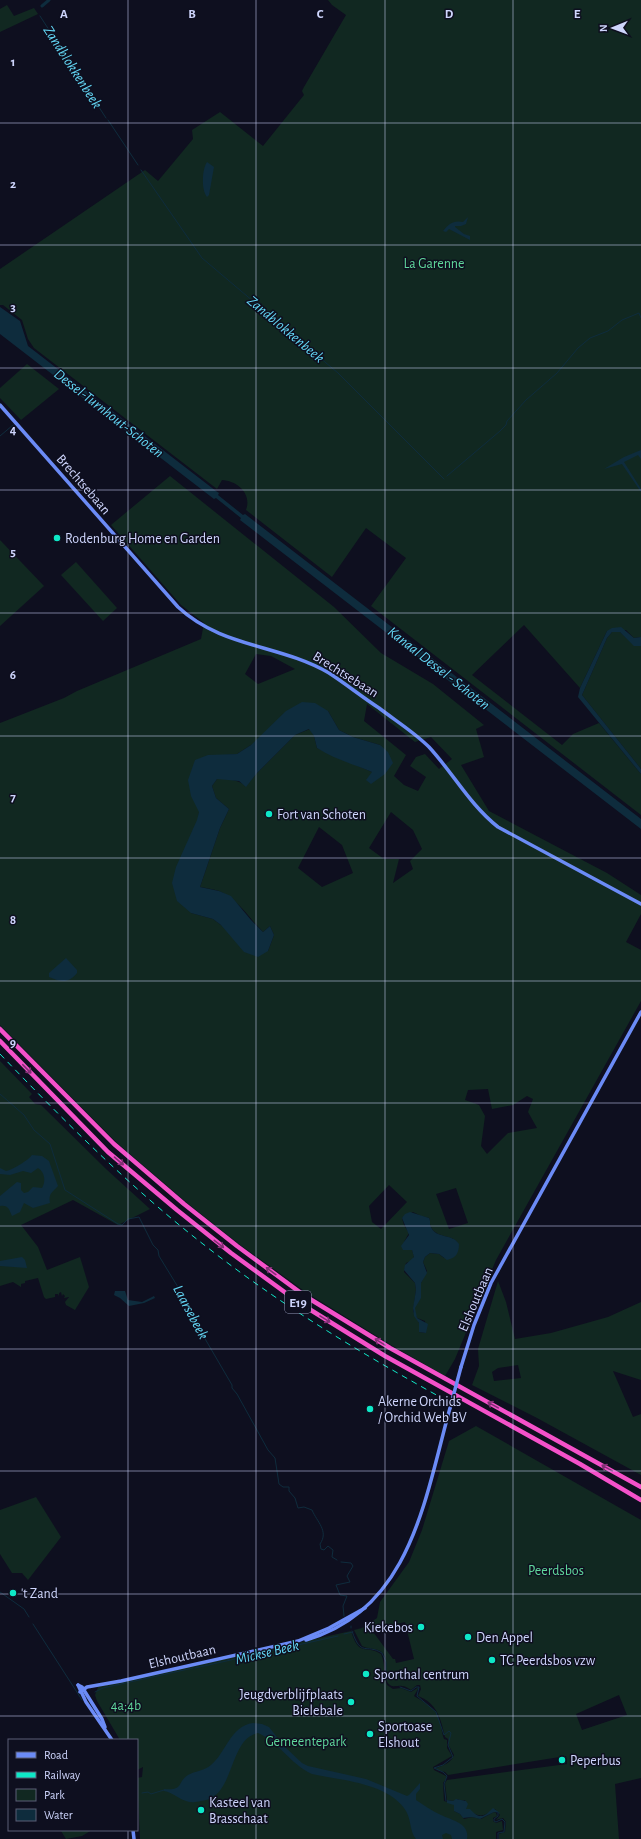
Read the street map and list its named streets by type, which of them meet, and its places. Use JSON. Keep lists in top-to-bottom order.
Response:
{
  "streets": {
    "highway": ["E19"],
    "main road": ["Brechtsebaan", "Elshoutbaan"]
  },
  "water": [
    "Zandblokkenbeek",
    "Dessel-Turnhout-Schoten",
    "Kanaal Dessel - Schoten",
    "Laarsebeek",
    "Mickse Beek"
  ],
  "parks": [
    "La Garenne",
    "Peerdsbos",
    "4a;4b",
    "Gemeentepark"
  ],
  "places": [
    "Rodenburg Home en Garden",
    "Fort van Schoten",
    "Akerne Orchids / Orchid Web BV",
    "'t Zand",
    "Kiekebos",
    "Den Appel",
    "TC Peerdsbos vzw",
    "Sporthal centrum",
    "Jeugdverblijfplaats Bielebale",
    "Sportoase Elshout",
    "Peperbus",
    "Kasteel van Brasschaat"
  ],
  "legend": [
    "Road",
    "Railway",
    "Park",
    "Water"
  ],
  "north": "left",
  "grid": {
    "columns": [
      "A",
      "B",
      "C",
      "D",
      "E"
    ],
    "rows": [
      "1",
      "2",
      "3",
      "4",
      "5",
      "6",
      "7",
      "8",
      "9"
    ]
  }
}
